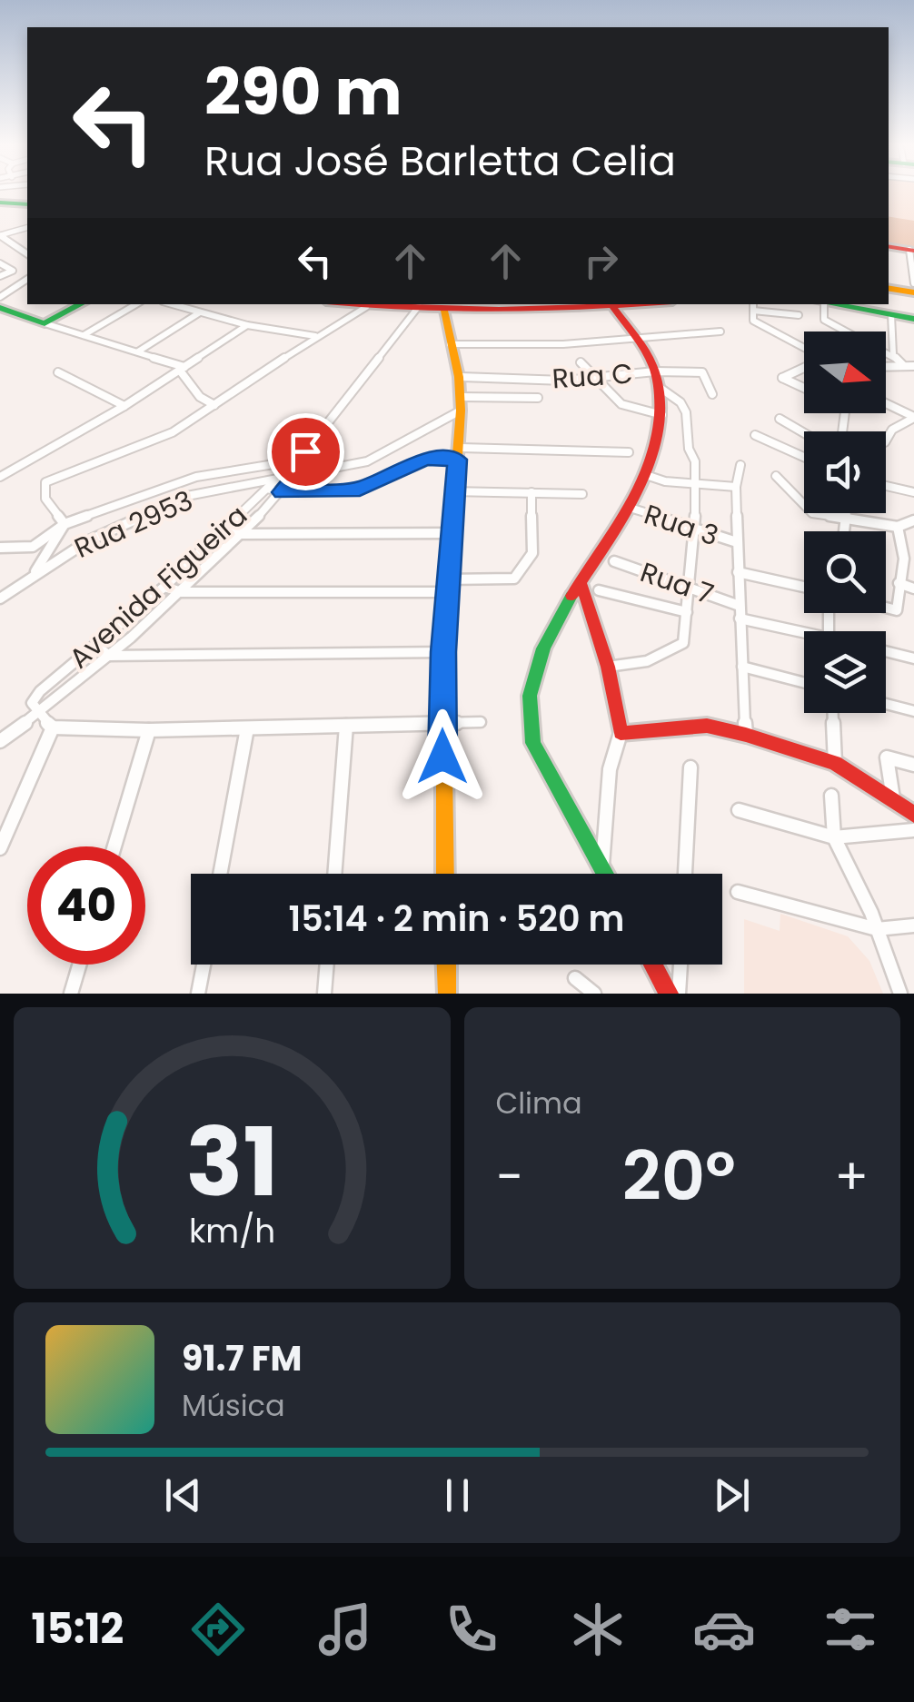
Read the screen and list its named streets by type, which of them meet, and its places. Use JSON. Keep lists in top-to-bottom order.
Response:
{
  "streets": {
    "street": [
      "Rua C",
      "Rua 2953",
      "Rua 3",
      "Rua 7",
      "Avenida Figueira"
    ]
  },
  "crossings": [
    ["Rua 2953", "Avenida Figueira"]
  ],
  "north": "right",
  "page": {
    "turn": ["290 m", "Rua José Barletta Celia"],
    "limit": "40",
    "trip": "15:14 · 2 min · 520 m",
    "tile": "Clima",
    "heat": ["−", "20°", "+"],
    "song": ["91.7 FM", "Música"],
    "tabs": "15:12",
    "gauge": ["31", "km/h"]
  }
}
